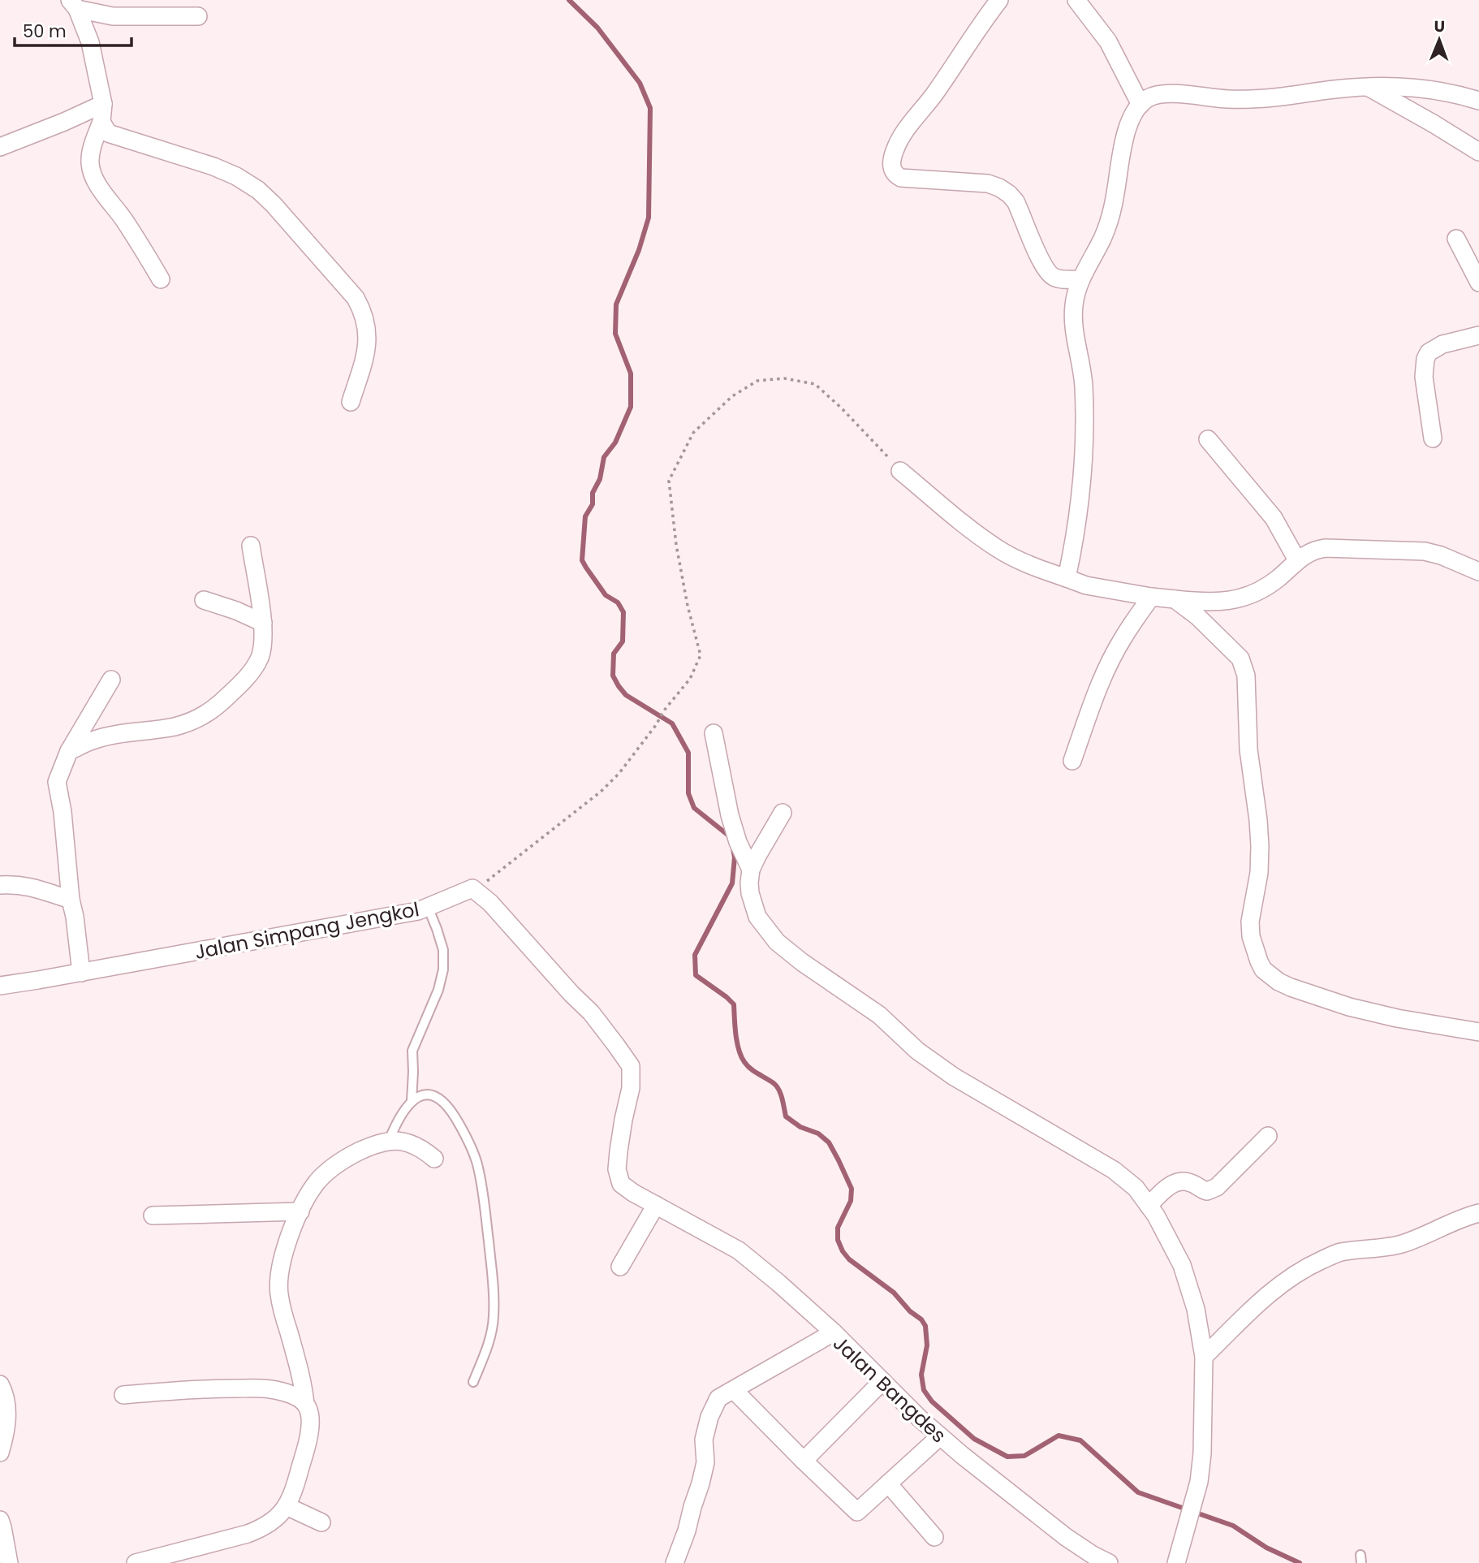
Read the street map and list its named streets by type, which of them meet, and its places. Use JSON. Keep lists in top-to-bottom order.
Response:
{
  "streets": {
    "street": ["Jalan Simpang Jengkol", "Jalan Bangdes"]
  },
  "scale_bar": "50 m",
  "north": "top"
}
